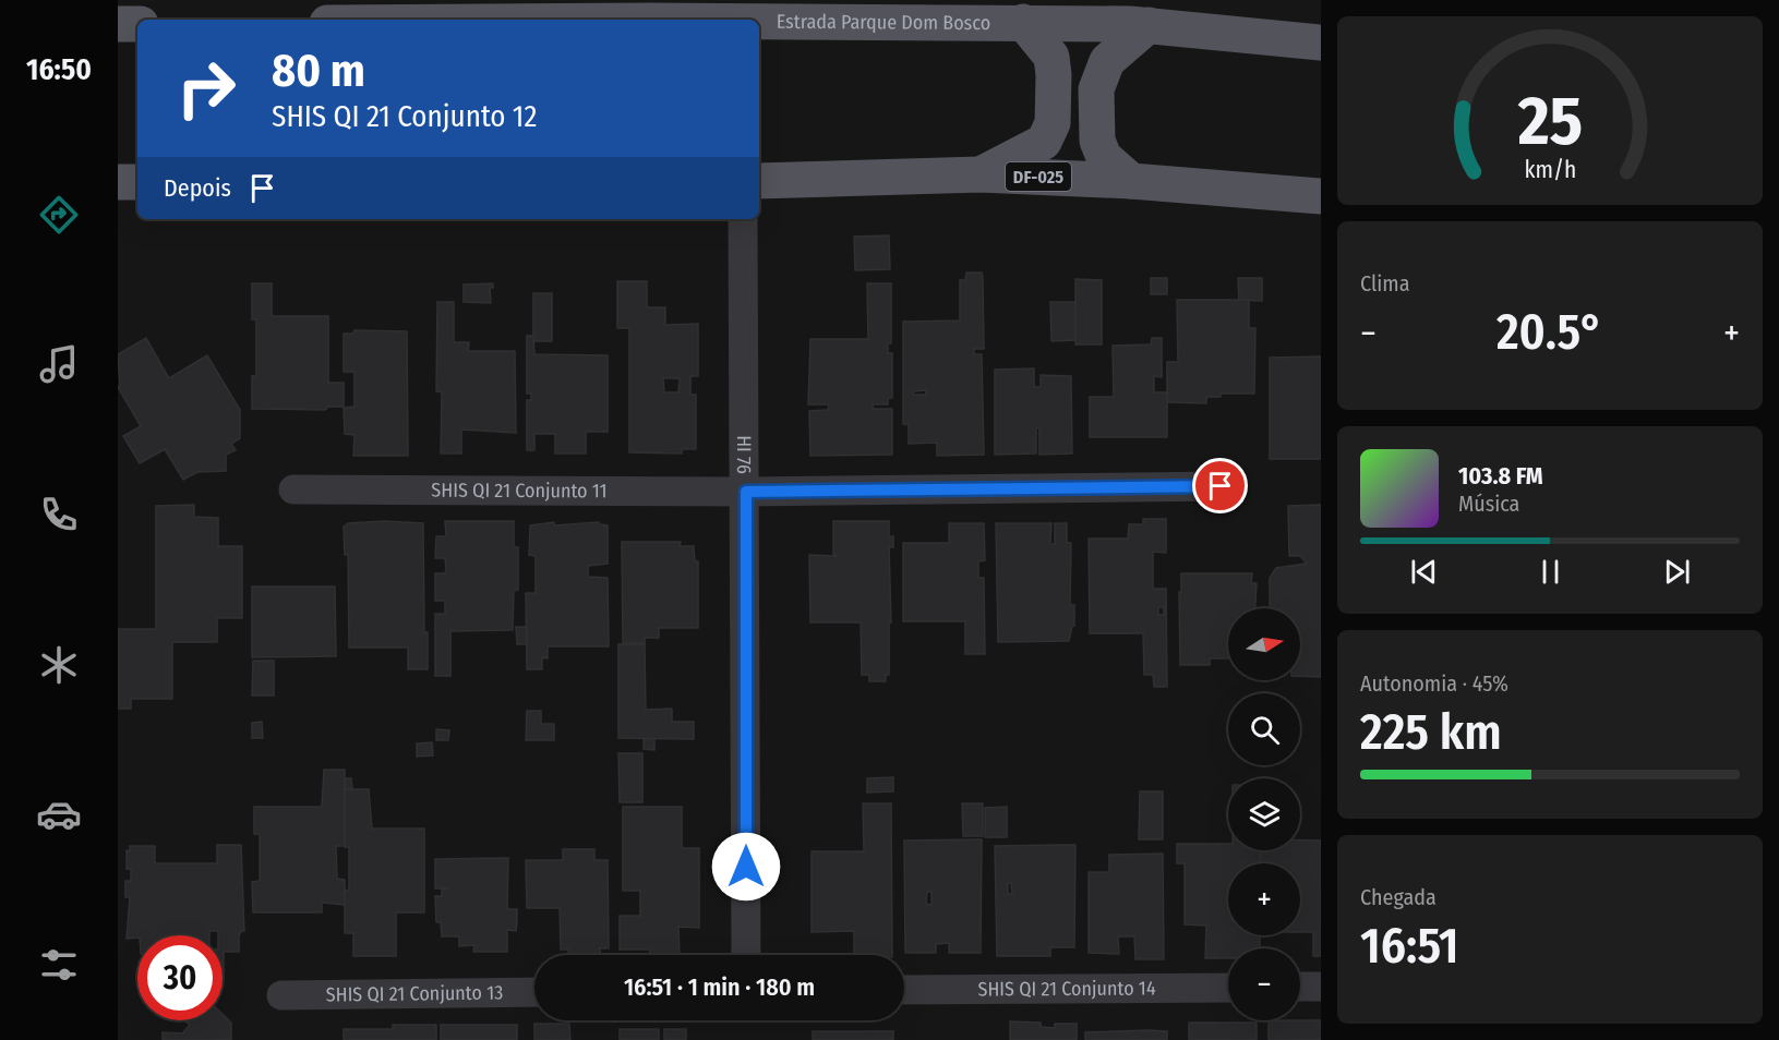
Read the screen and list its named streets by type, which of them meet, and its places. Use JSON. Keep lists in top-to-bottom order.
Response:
{
  "streets": {
    "main road": ["Estrada Parque Dom Bosco", "DF-025"],
    "street": [
      "HI 76",
      "SHIS QI 21 Conjunto 11",
      "SHIS QI 21 Conjunto 14",
      "SHIS QI 21 Conjunto 13"
    ]
  },
  "crossings": [
    ["HI 76", "SHIS QI 21 Conjunto 11"]
  ],
  "north": "right",
  "page": {
    "tabs": "16:50",
    "turn": ["80 m", "SHIS QI 21 Conjunto 12"],
    "then": "Depois",
    "tile": [
      "Clima",
      ["Autonomia · 45%", "225 km"],
      ["Chegada", "16:51"]
    ],
    "heat": ["−", "20.5°", "+"],
    "song": ["103.8 FM", "Música"],
    "map_buttons": ["+", "−"],
    "limit": "30",
    "trip": "16:51 · 1 min · 180 m",
    "gauge": ["25", "km/h"]
  }
}
